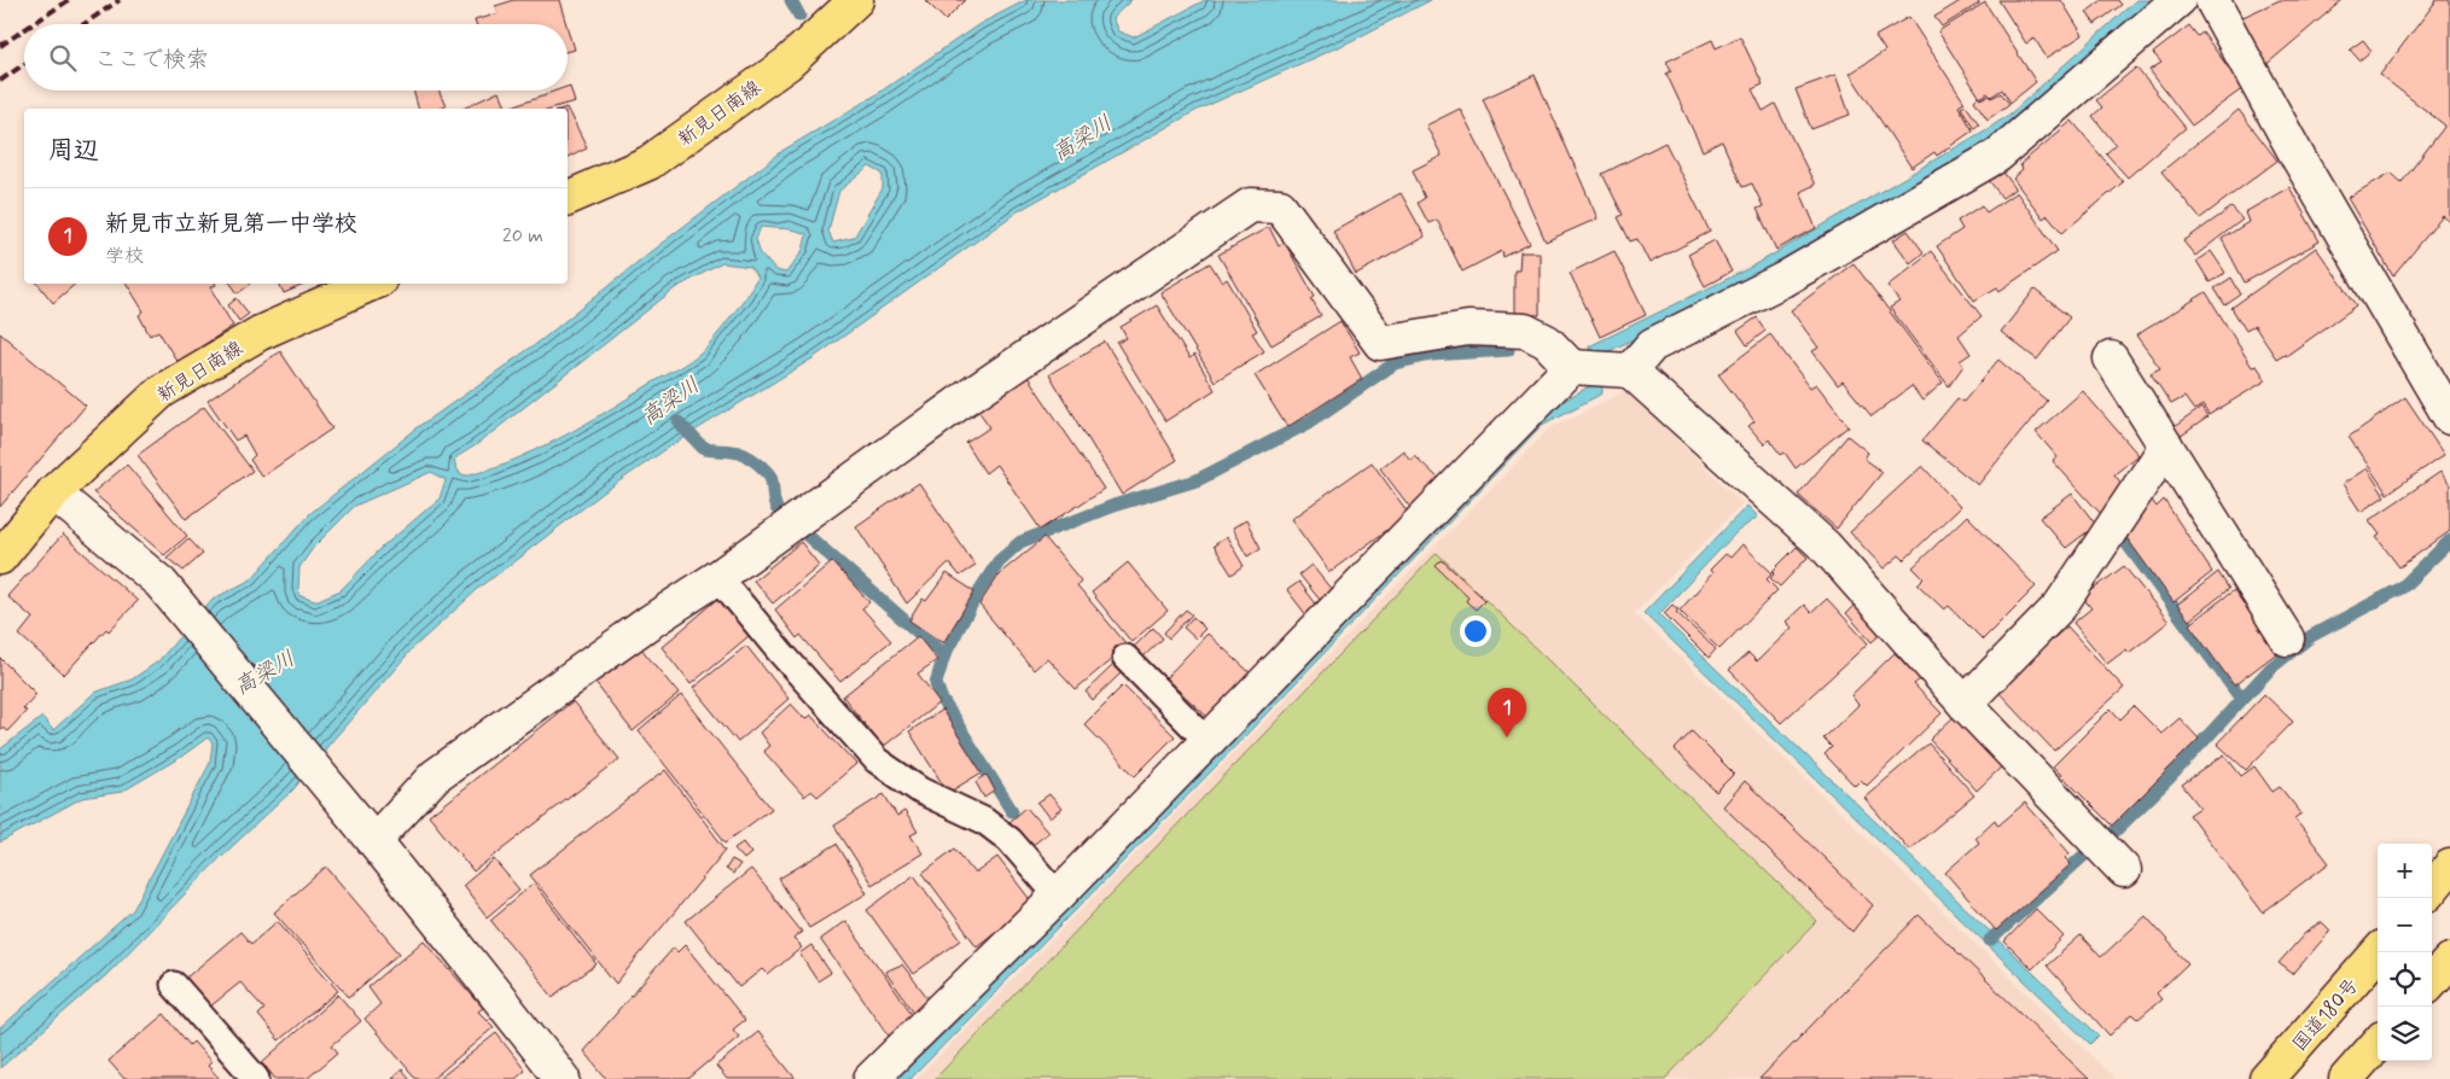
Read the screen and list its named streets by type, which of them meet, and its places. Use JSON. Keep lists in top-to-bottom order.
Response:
{
  "streets": {
    "main road": ["新見日南線", "国道180号"]
  },
  "water": ["高梁川"],
  "page": {
    "search": "ここで検索",
    "heading": "周辺",
    "list": [
      {
        "mark": "1",
        "name": "新見市立新見第一中学校",
        "note": "学校",
        "value": "20 m"
      }
    ],
    "pins": "1",
    "map_buttons": ["+", "−"]
  }
}
